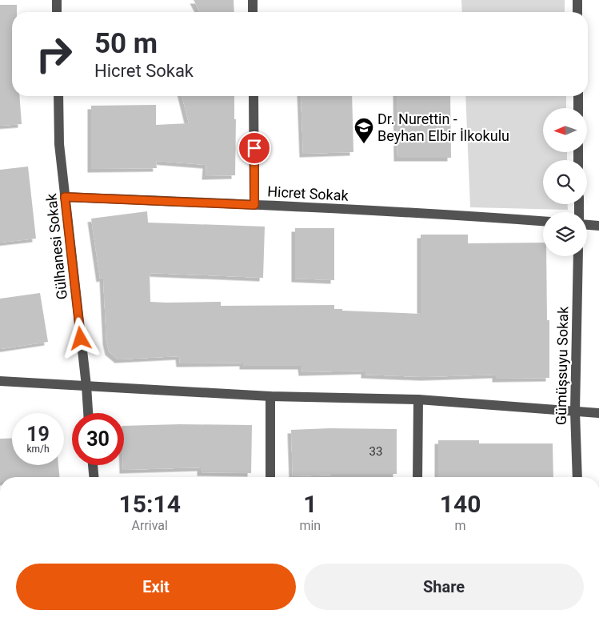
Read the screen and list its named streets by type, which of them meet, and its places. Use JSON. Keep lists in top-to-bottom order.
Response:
{
  "streets": {
    "street": ["Hicret Sokak", "Gülhanesi Sokak", "Gümüşsuyu Sokak"]
  },
  "crossings": [
    ["Hicret Sokak", "Gülhanesi Sokak"]
  ],
  "places": {
    "school or university": ["Dr. Nurettin - Beyhan Elbir İlkokulu"]
  },
  "house_numbers": ["33"],
  "north": "left",
  "page": {
    "turn": ["50 m", "Hicret Sokak"],
    "speed": "19 km/h",
    "limit": "30",
    "eta": [
      "15:14",
      "Arrival",
      "1",
      "min",
      "140",
      "m"
    ],
    "buttons": ["Exit", "Share"]
  }
}
